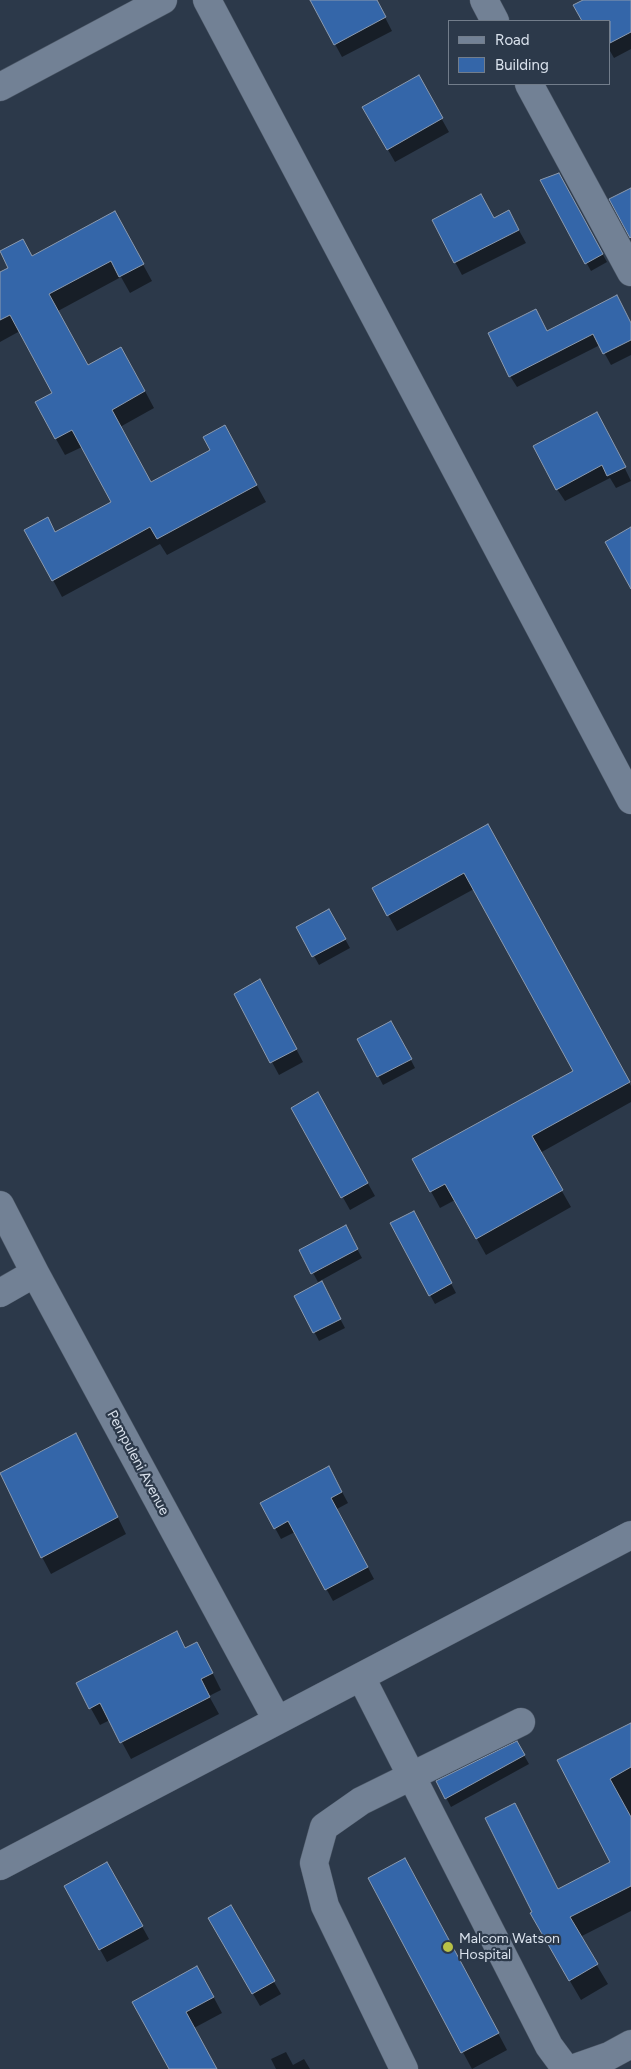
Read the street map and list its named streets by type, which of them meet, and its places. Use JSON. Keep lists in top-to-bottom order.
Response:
{
  "streets": {
    "street": ["Pempuleni Avenue"]
  },
  "places": ["Malcom Watson Hospital"],
  "legend": ["Road", "Building"]
}
